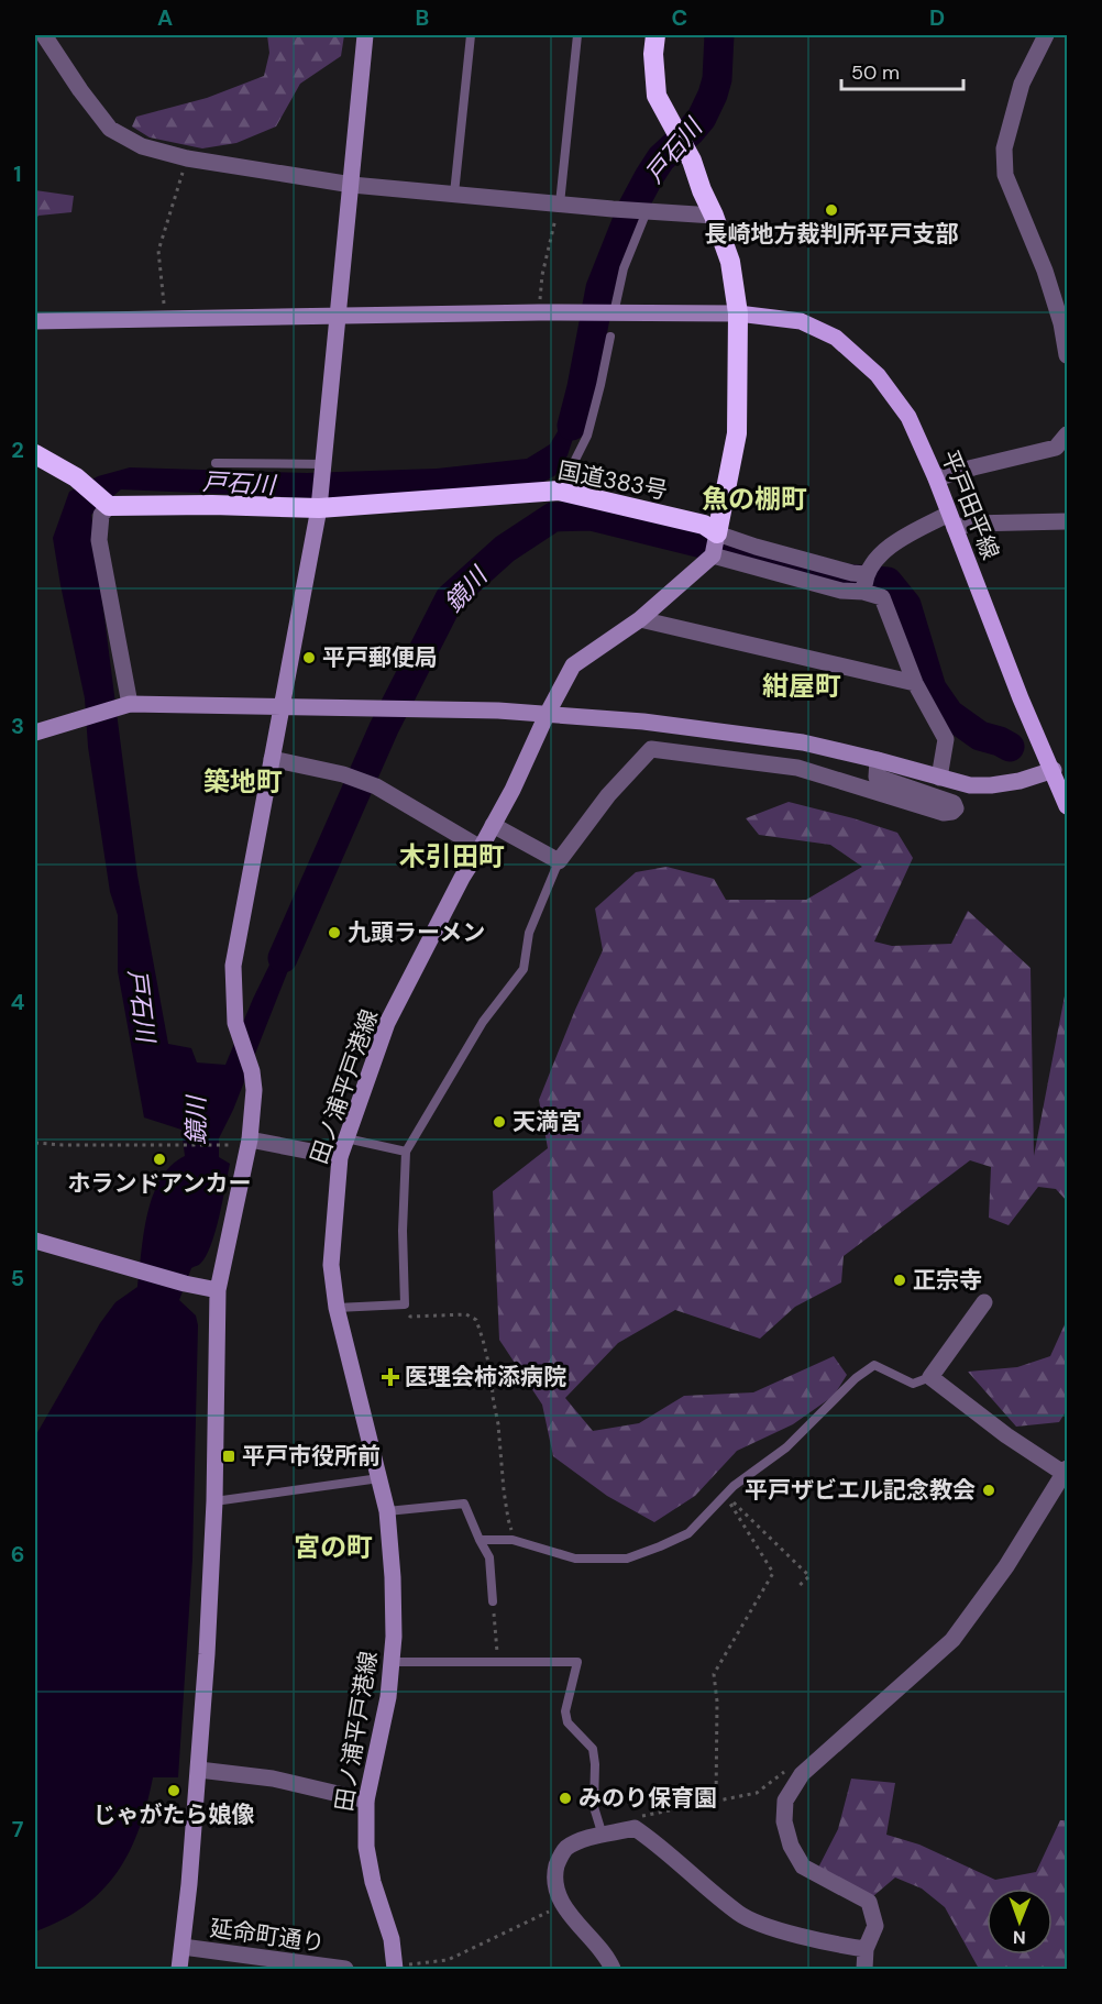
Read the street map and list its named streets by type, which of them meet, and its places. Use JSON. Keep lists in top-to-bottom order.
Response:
{
  "streets": {
    "highway": ["国道383号"],
    "main road": ["平戸田平線"],
    "street": ["田ノ浦平戸港線", "延命町通り"]
  },
  "crossings": [
    ["国道383号", "田ノ浦平戸港線"]
  ],
  "districts": [
    "魚の棚町",
    "紺屋町",
    "築地町",
    "木引田町",
    "宮の町"
  ],
  "water": ["戸石川", "鏡川"],
  "places": {
    "other": [
      "長崎地方裁判所平戸支部",
      "平戸郵便局",
      "九頭ラーメン",
      "天満宮",
      "ホランドアンカー",
      "正宗寺",
      "平戸ザビエル記念教会",
      "じゃがたら娘像",
      "みのり保育園"
    ],
    "health": ["医理会柿添病院"],
    "transit": ["平戸市役所前"]
  },
  "scale_bar": "50 m",
  "north": "bottom",
  "grid": {
    "columns": [
      "A",
      "B",
      "C",
      "D"
    ],
    "rows": [
      "1",
      "2",
      "3",
      "4",
      "5",
      "6",
      "7"
    ]
  }
}
